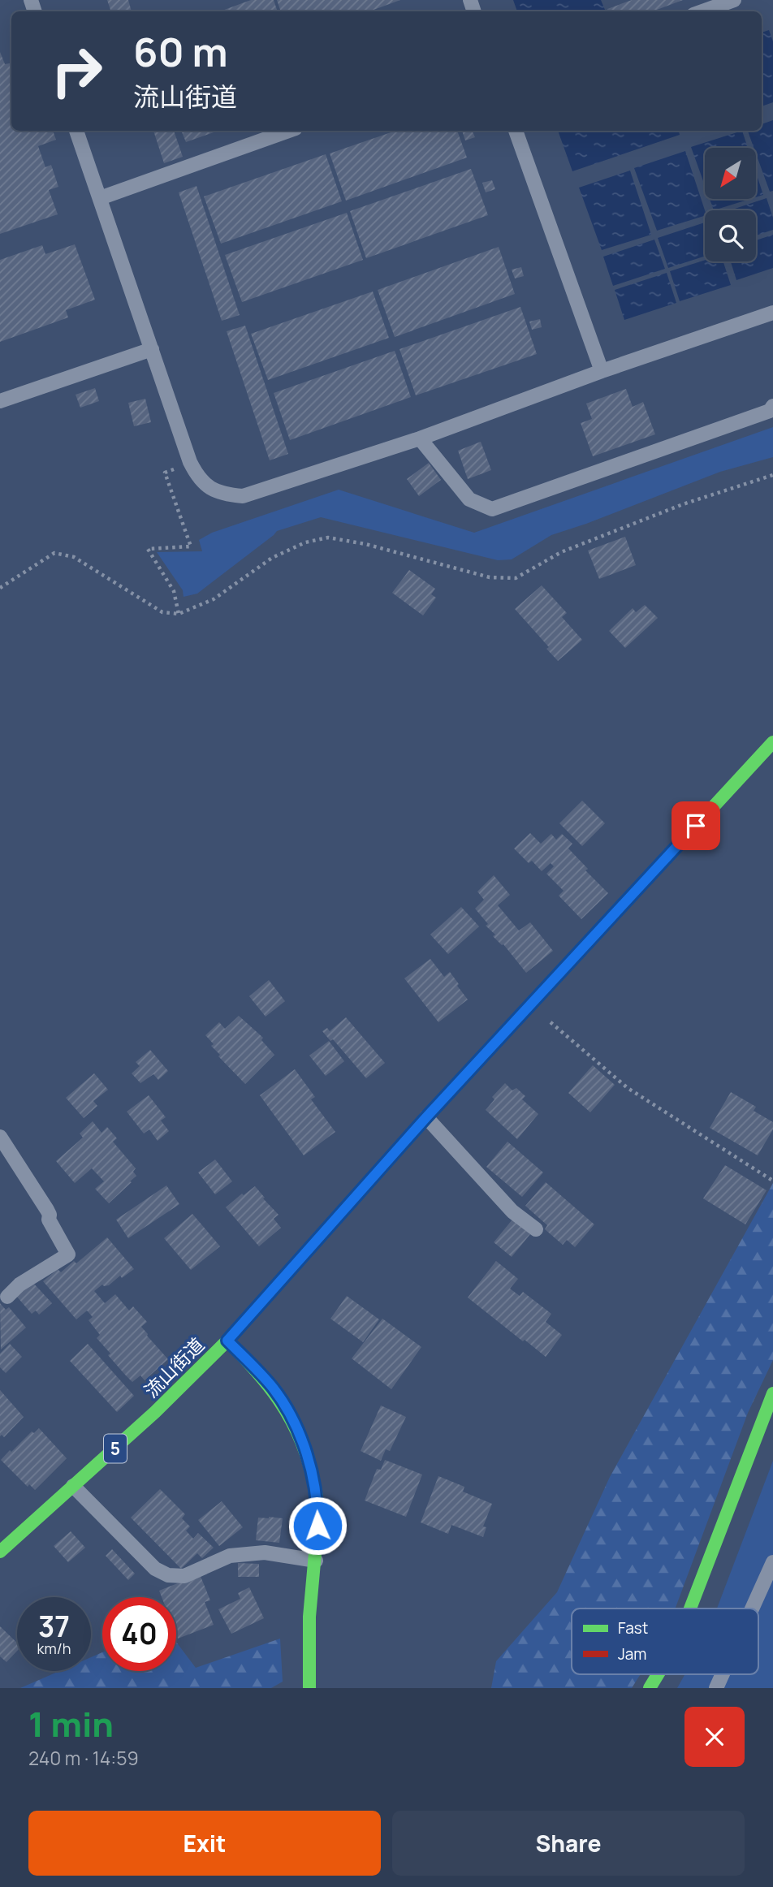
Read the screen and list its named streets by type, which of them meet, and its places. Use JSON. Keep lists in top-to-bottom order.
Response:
{
  "streets": {
    "main road": ["流山街道", "5"]
  },
  "legend": ["Fast", "Jam"],
  "north": "bottom left",
  "page": {
    "turn": ["60 m", "流山街道"],
    "speed": "37 km/h",
    "limit": "40",
    "heading": ["1 min", "240 m · 14:59"],
    "buttons": ["Exit", "Share"]
  }
}
